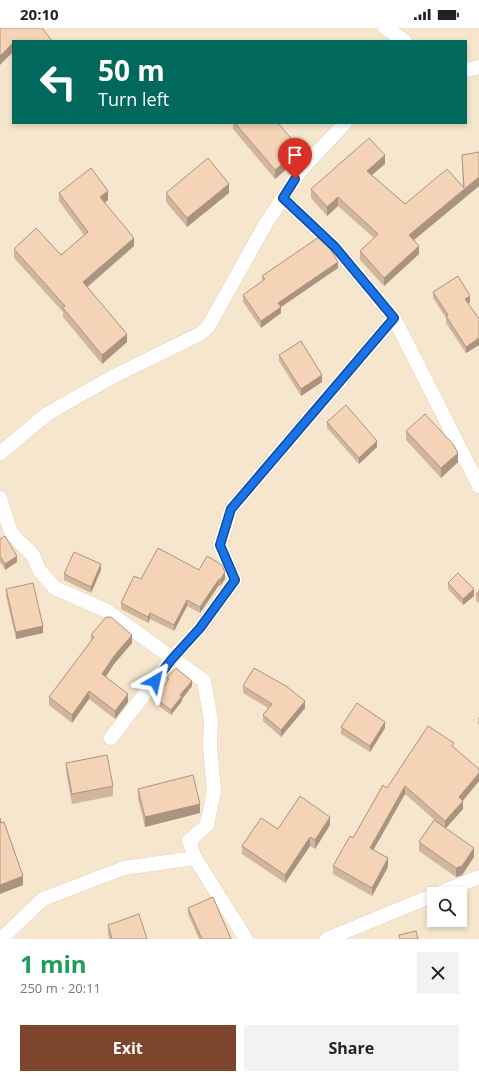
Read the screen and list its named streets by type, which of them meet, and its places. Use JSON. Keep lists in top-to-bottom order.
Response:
{
  "page": {
    "status": "20:10",
    "turn": ["50 m", "Turn left"],
    "heading": ["1 min", "250 m · 20:11"],
    "buttons": ["Exit", "Share"]
  }
}
